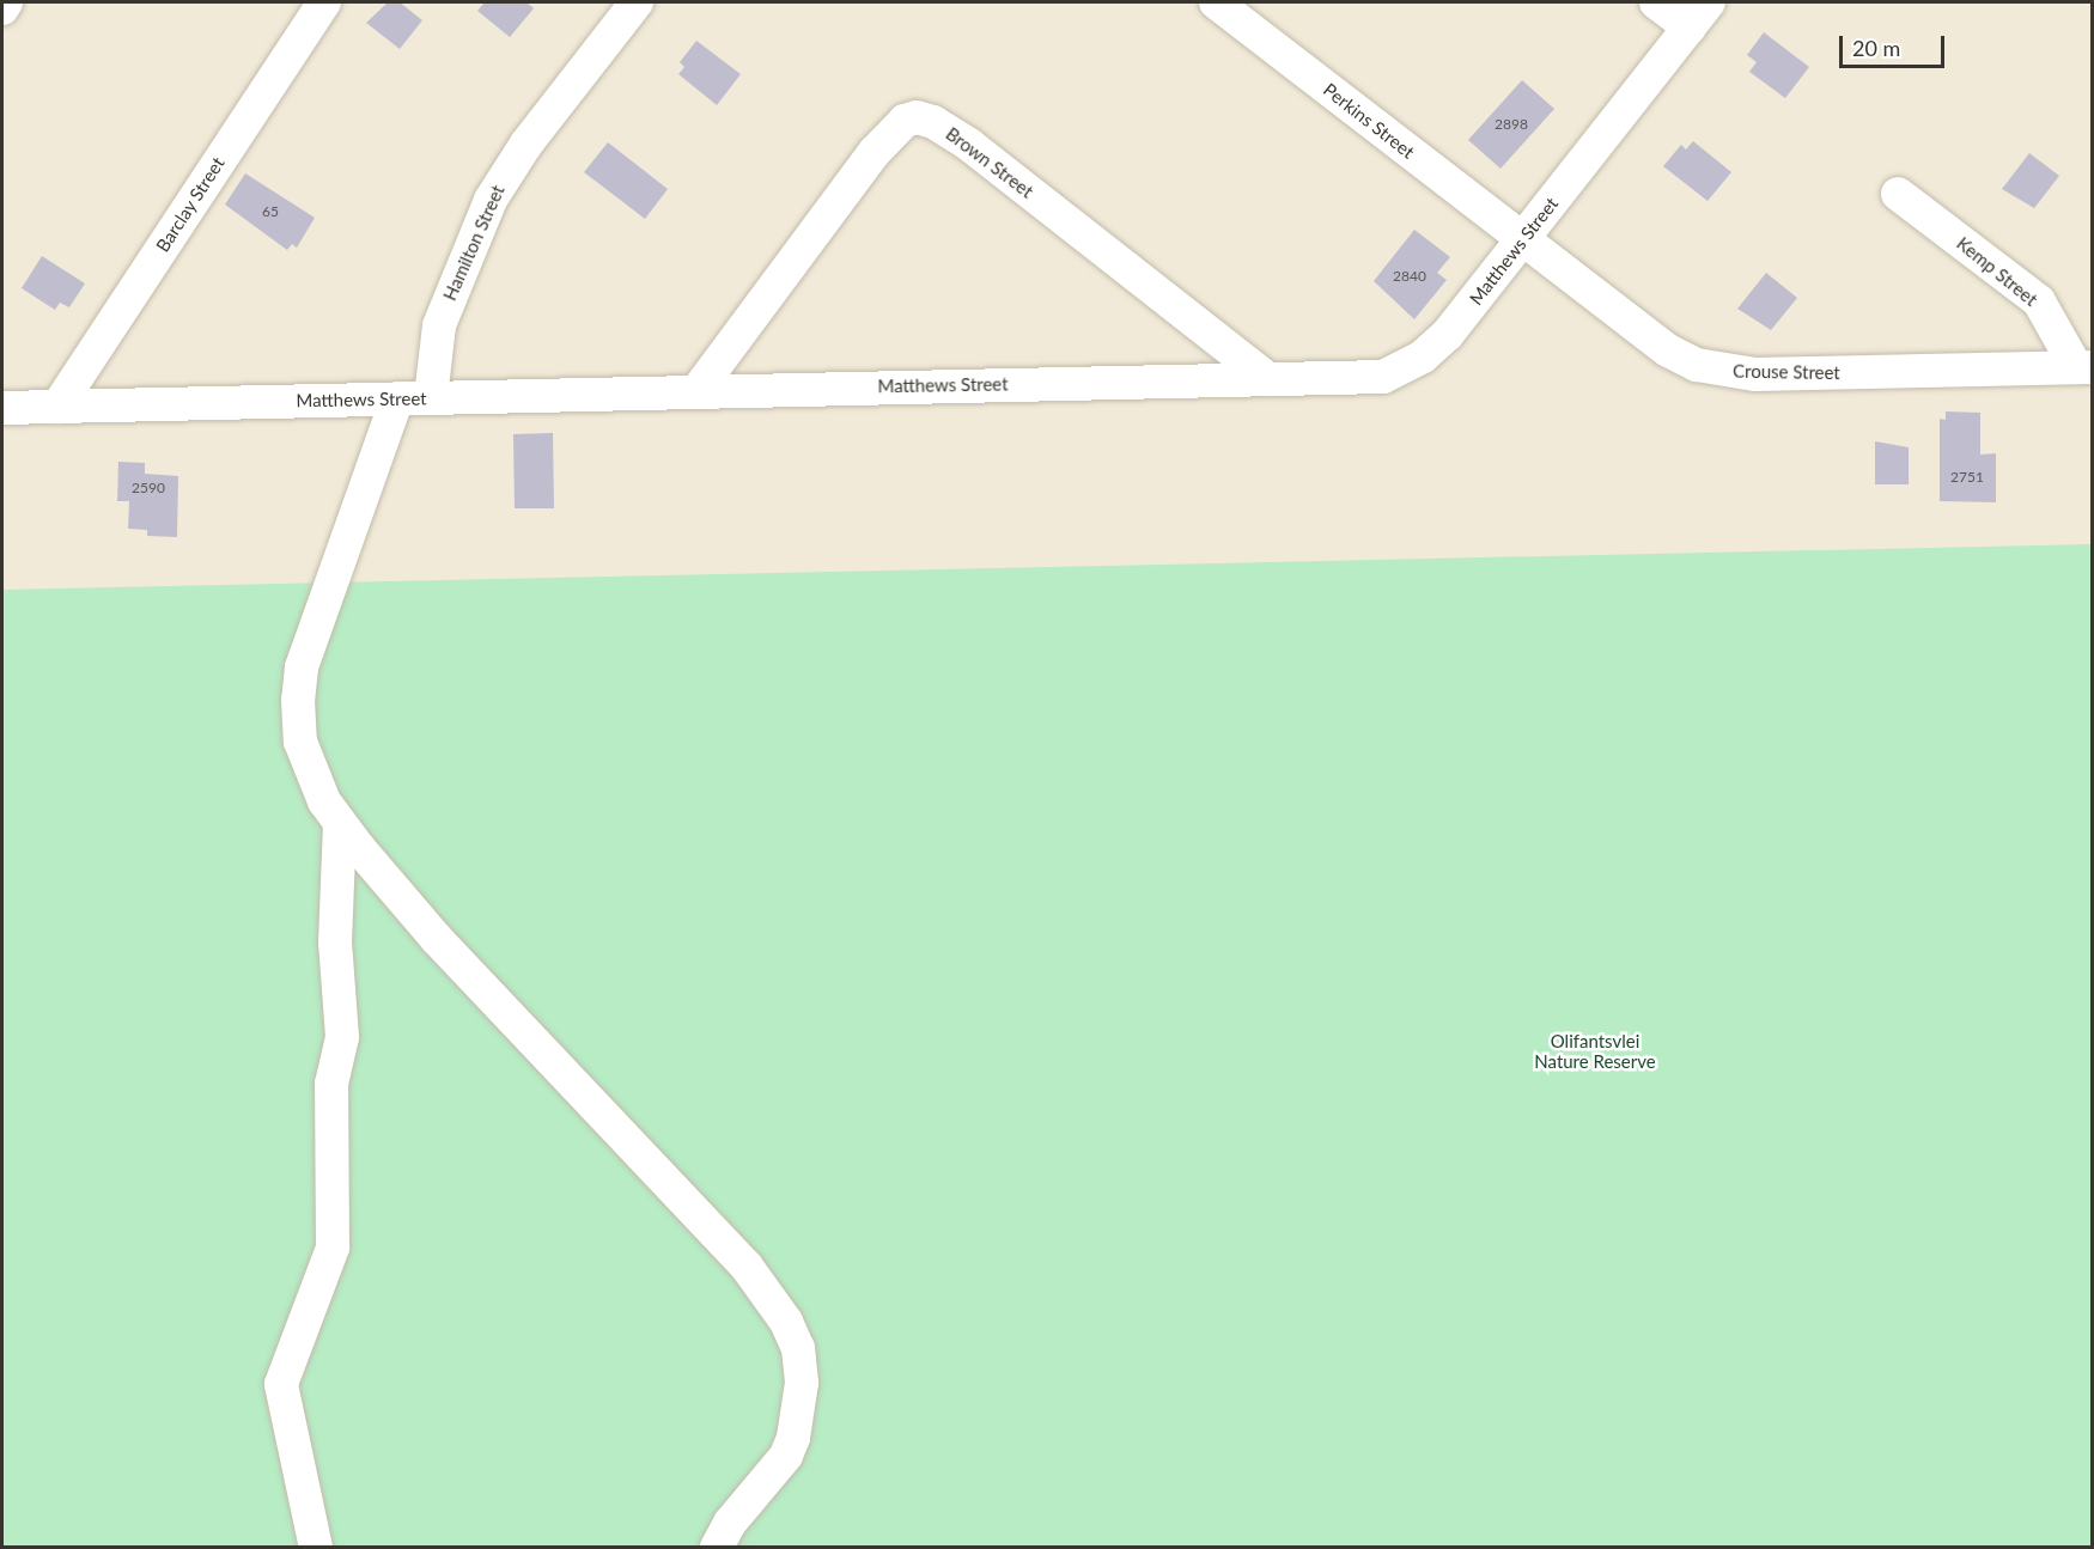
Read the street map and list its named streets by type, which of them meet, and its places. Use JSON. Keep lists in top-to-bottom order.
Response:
{
  "streets": {
    "street": [
      "Perkins Street",
      "Brown Street",
      "Barclay Street",
      "Hamilton Street",
      "Matthews Street",
      "Kemp Street",
      "Crouse Street"
    ]
  },
  "crossings": [
    ["Perkins Street", "Matthews Street"],
    ["Perkins Street", "Crouse Street"],
    ["Brown Street", "Matthews Street"],
    ["Barclay Street", "Matthews Street"],
    ["Hamilton Street", "Matthews Street"],
    ["Matthews Street", "Crouse Street"],
    ["Kemp Street", "Crouse Street"]
  ],
  "parks": ["Olifantsvlei Nature Reserve"],
  "house_numbers": [
    "2898",
    "65",
    "2840",
    "2751",
    "2590"
  ],
  "scale_bar": "20 m"
}
